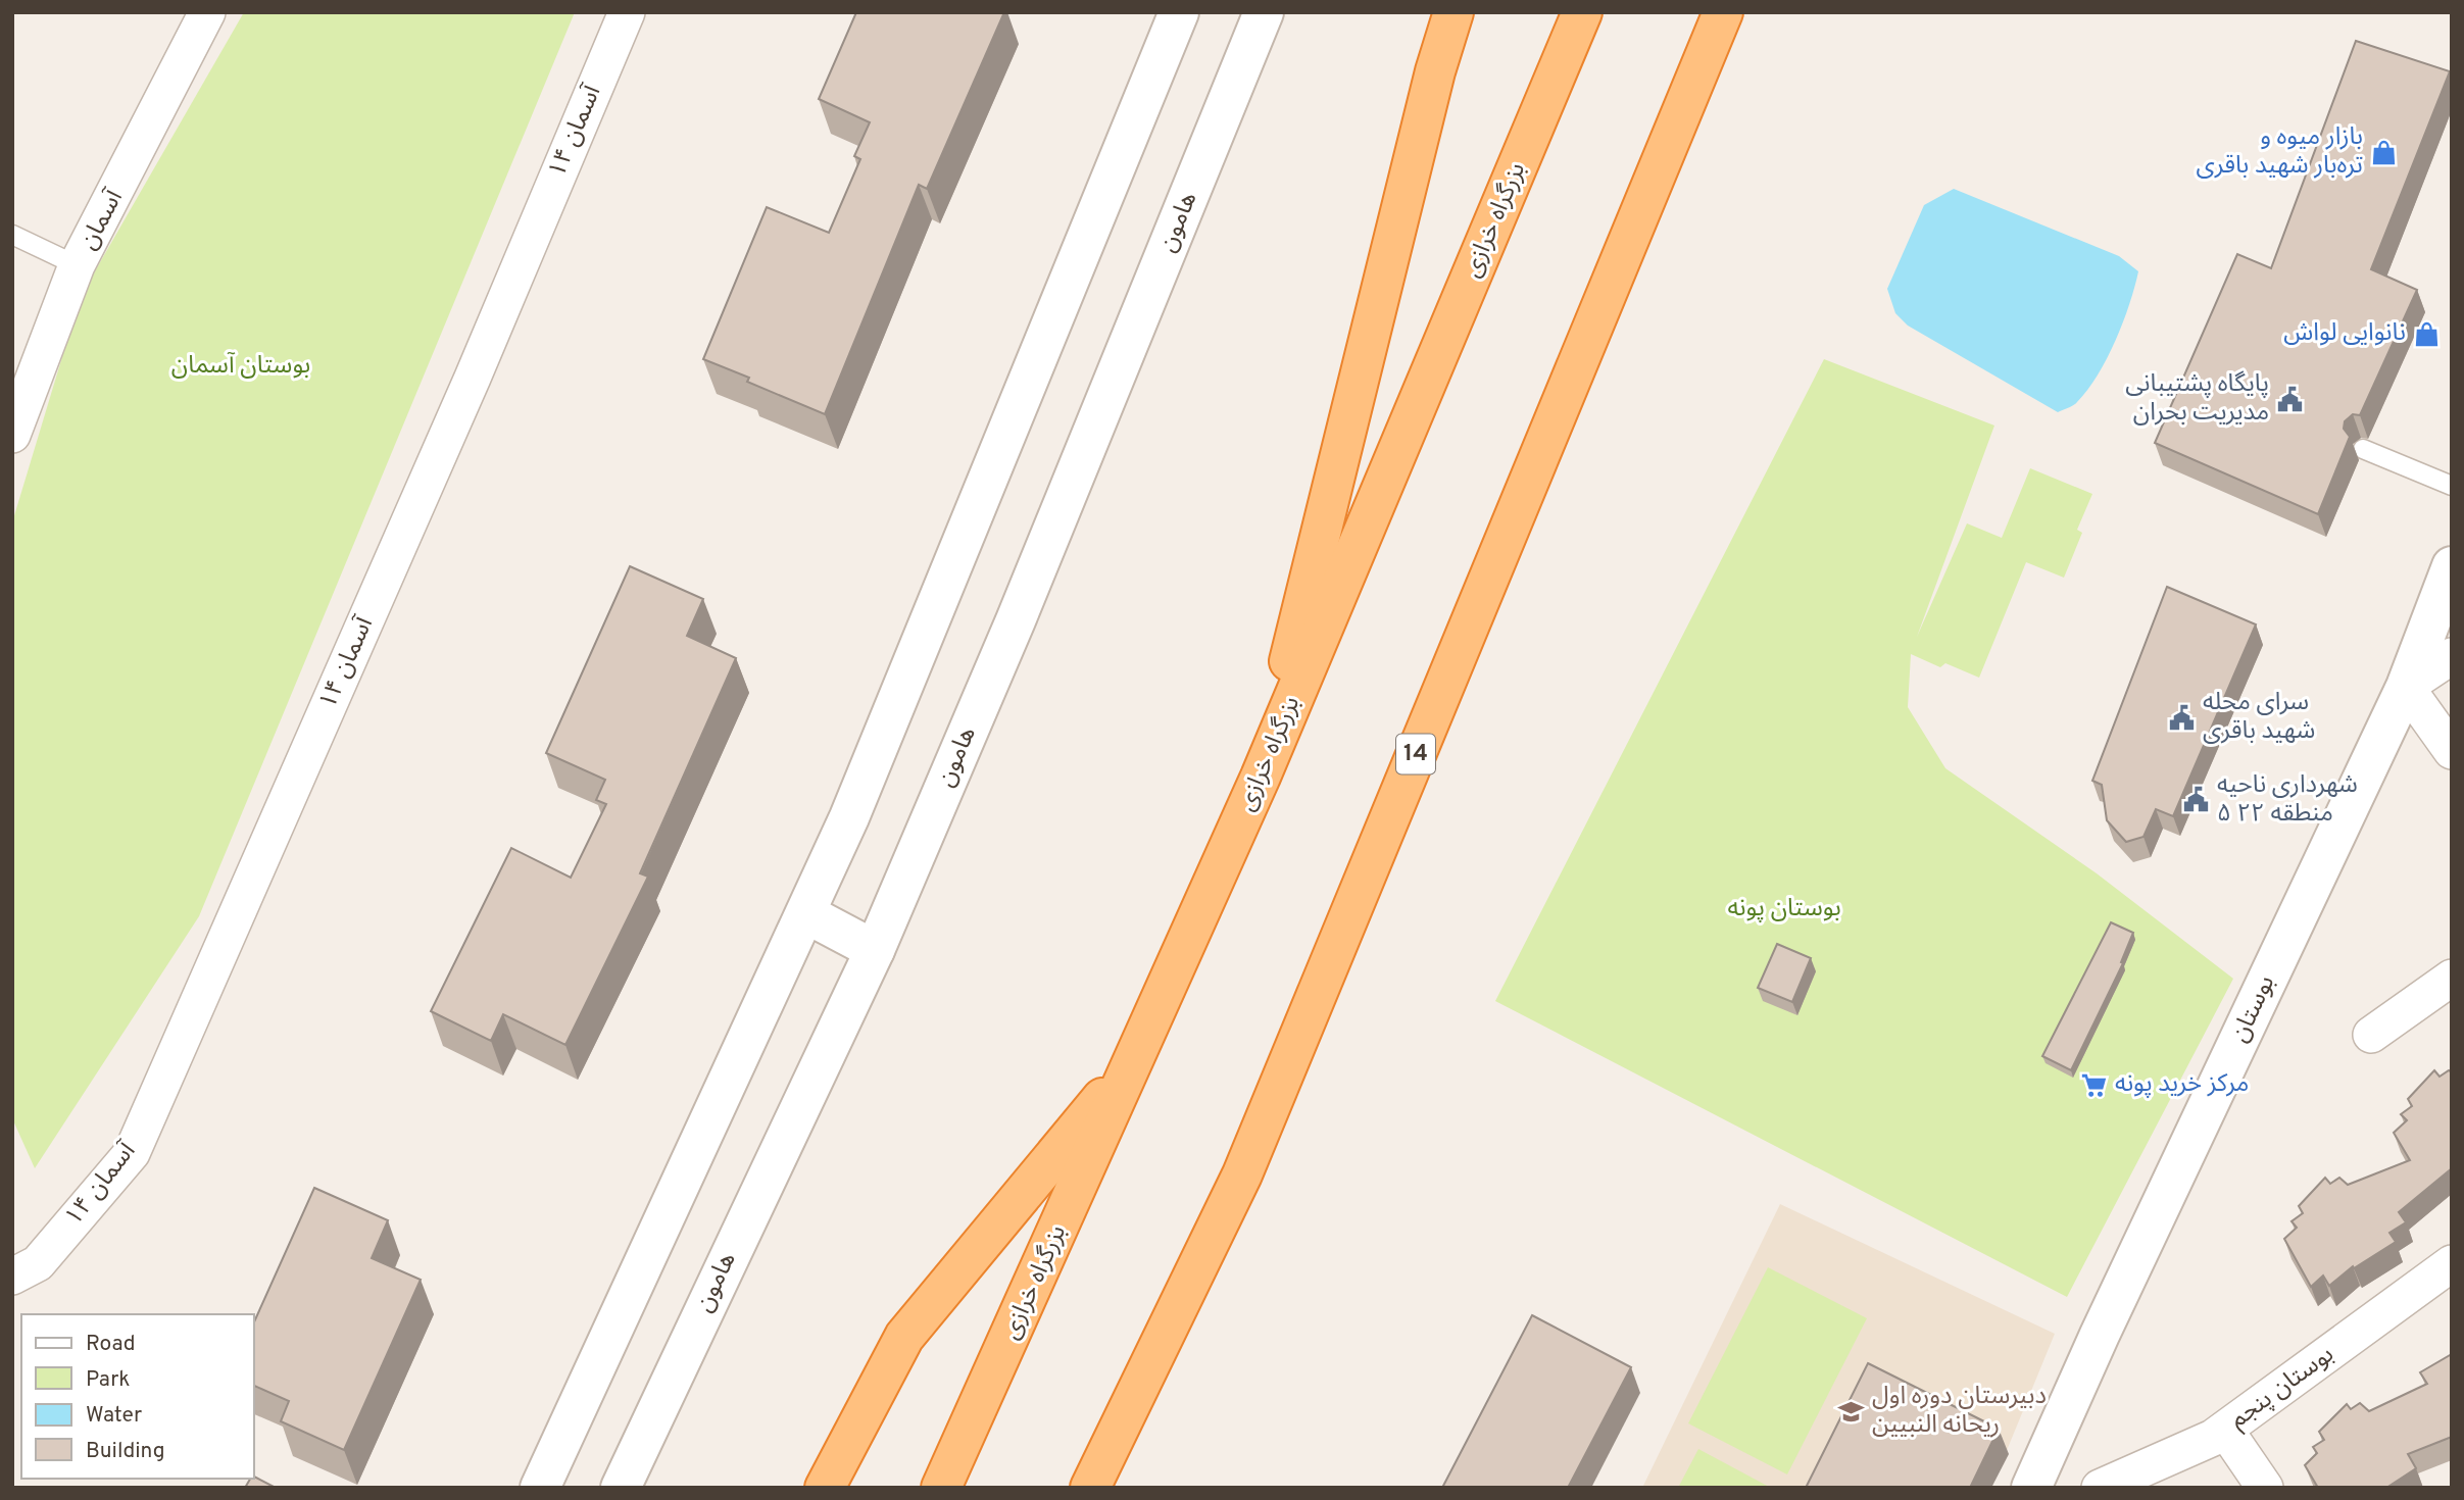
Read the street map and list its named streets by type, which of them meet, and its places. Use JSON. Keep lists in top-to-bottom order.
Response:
{
  "streets": {
    "highway": ["بزرگراه خرازی", "14"],
    "street": [
      "آسمان ۱۴",
      "آسمان",
      "هامون",
      "بوستان",
      "بوستان پنجم"
    ]
  },
  "parks": ["بوستان آسمان", "بوستان پونه"],
  "places": {
    "shop": ["بازار میوه و تره‌بار شهید باقری", "نانوایی لواش"],
    "public building": ["پایگاه پشتیبانی مدیریت بحران", "سرای محله شهید باقری", "شهرداری ناحیه ۵ منطقه ۲۲"],
    "supermarket": ["مرکز خرید پونه"],
    "school or university": ["دبیرستان دوره اول ریحانه النبیین"]
  },
  "legend": [
    "Road",
    "Park",
    "Water",
    "Building"
  ]
}
